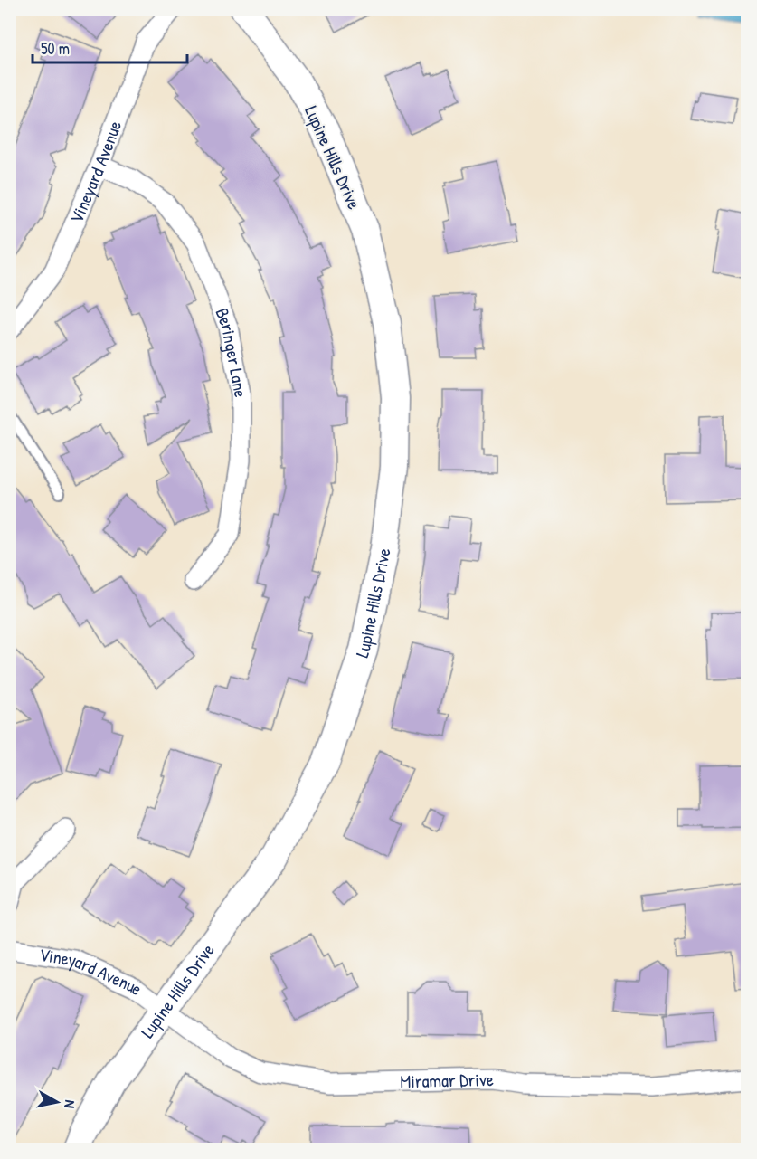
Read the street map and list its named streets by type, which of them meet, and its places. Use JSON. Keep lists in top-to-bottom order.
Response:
{
  "streets": {
    "street": [
      "Lupine Hills Drive",
      "Vineyard Avenue",
      "Beringer Lane",
      "Miramar Drive"
    ]
  },
  "crossings": [
    ["Lupine Hills Drive", "Vineyard Avenue"],
    ["Lupine Hills Drive", "Miramar Drive"],
    ["Vineyard Avenue", "Beringer Lane"],
    ["Vineyard Avenue", "Miramar Drive"]
  ],
  "scale_bar": "50 m",
  "north": "right"
}
